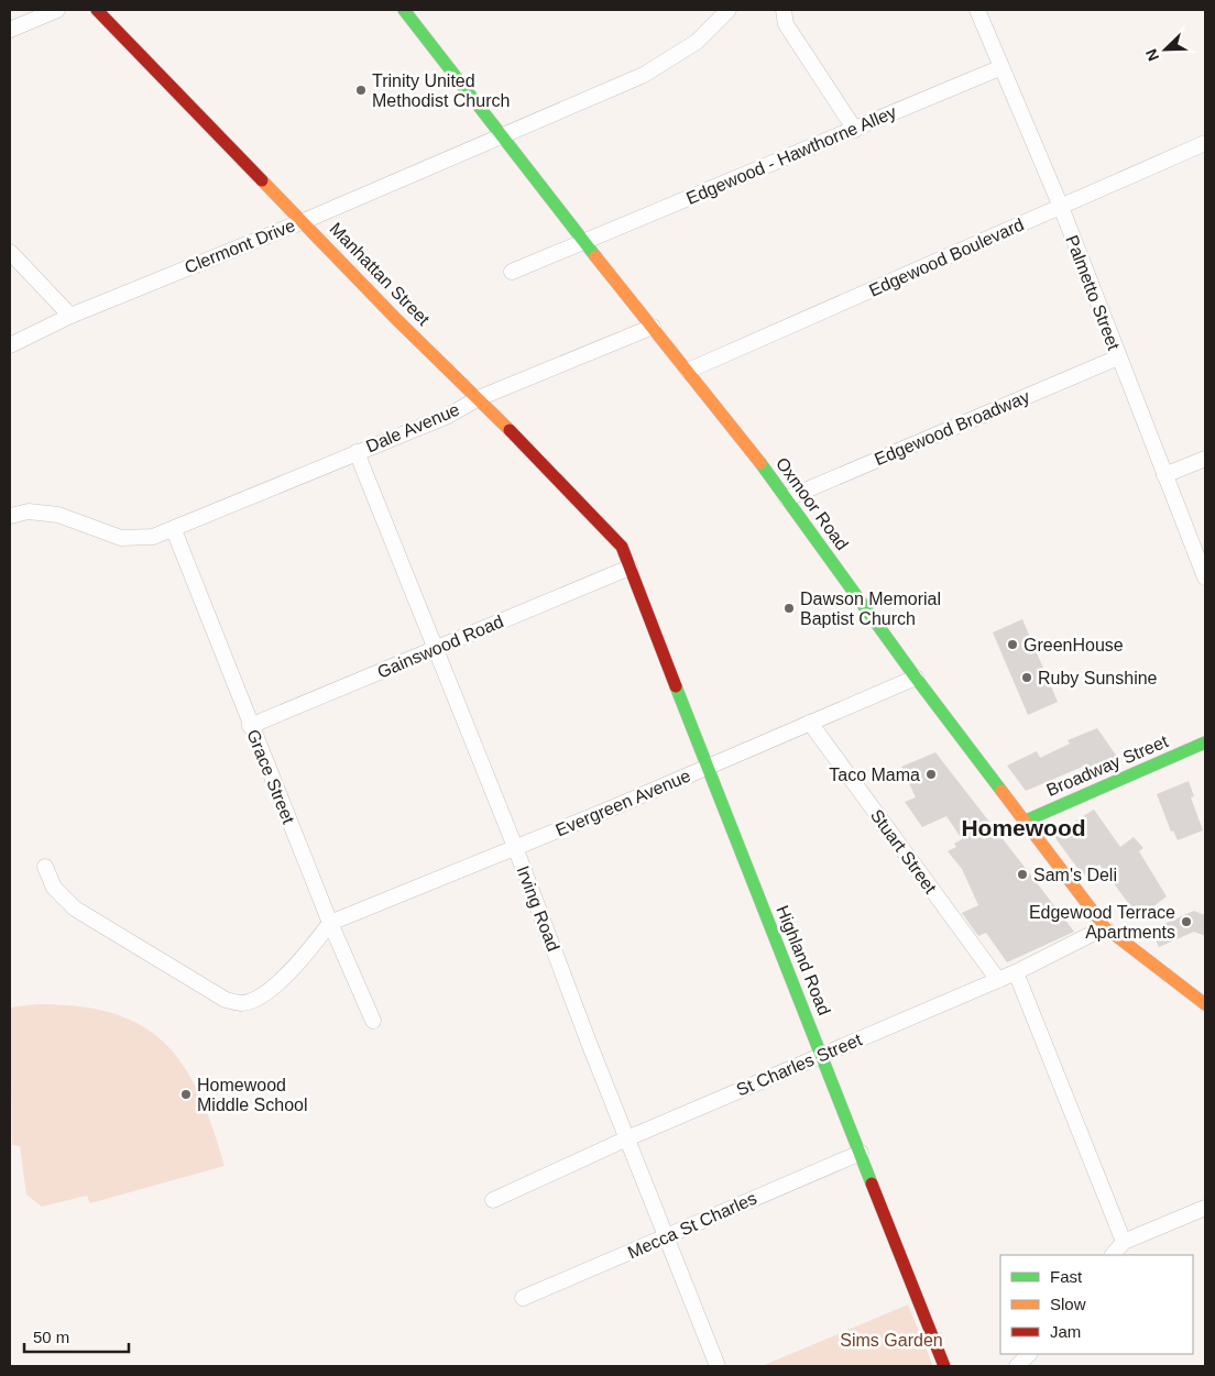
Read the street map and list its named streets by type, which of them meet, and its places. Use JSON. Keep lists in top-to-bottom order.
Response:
{
  "streets": {
    "street": [
      "Edgewood - Hawthorne Alley",
      "Clermont Drive",
      "Edgewood Boulevard",
      "Manhattan Street",
      "Palmetto Street",
      "Dale Avenue",
      "Edgewood Broadway",
      "Oxmoor Road",
      "Gainswood Road",
      "Broadway Street",
      "Grace Street",
      "Evergreen Avenue",
      "Stuart Street",
      "Irving Road",
      "Highland Road",
      "St Charles Street",
      "Mecca St Charles"
    ]
  },
  "crossings": [
    ["Edgewood - Hawthorne Alley", "Palmetto Street"],
    ["Edgewood - Hawthorne Alley", "Oxmoor Road"],
    ["Clermont Drive", "Manhattan Street"],
    ["Clermont Drive", "Oxmoor Road"],
    ["Edgewood Boulevard", "Palmetto Street"],
    ["Edgewood Boulevard", "Oxmoor Road"],
    ["Manhattan Street", "Dale Avenue"],
    ["Manhattan Street", "Gainswood Road"],
    ["Manhattan Street", "Highland Road"],
    ["Palmetto Street", "Edgewood Broadway"],
    ["Dale Avenue", "Oxmoor Road"],
    ["Dale Avenue", "Grace Street"],
    ["Dale Avenue", "Irving Road"],
    ["Edgewood Broadway", "Oxmoor Road"],
    ["Oxmoor Road", "Broadway Street"],
    ["Oxmoor Road", "Evergreen Avenue"],
    ["Oxmoor Road", "St Charles Street"],
    ["Gainswood Road", "Grace Street"],
    ["Gainswood Road", "Irving Road"],
    ["Gainswood Road", "Highland Road"],
    ["Grace Street", "Evergreen Avenue"],
    ["Evergreen Avenue", "Stuart Street"],
    ["Evergreen Avenue", "Irving Road"],
    ["Evergreen Avenue", "Highland Road"],
    ["Stuart Street", "St Charles Street"],
    ["Irving Road", "St Charles Street"],
    ["Irving Road", "Mecca St Charles"],
    ["Highland Road", "St Charles Street"],
    ["Highland Road", "Mecca St Charles"]
  ],
  "districts": ["Homewood"],
  "parks": ["Sims Garden"],
  "places": [
    "Trinity United Methodist Church",
    "Dawson Memorial Baptist Church",
    "GreenHouse",
    "Ruby Sunshine",
    "Taco Mama",
    "Sam's Deli",
    "Edgewood Terrace Apartments",
    "Homewood Middle School"
  ],
  "legend": ["Fast", "Slow", "Jam"],
  "scale_bar": "50 m",
  "north": "bottom left"
}
